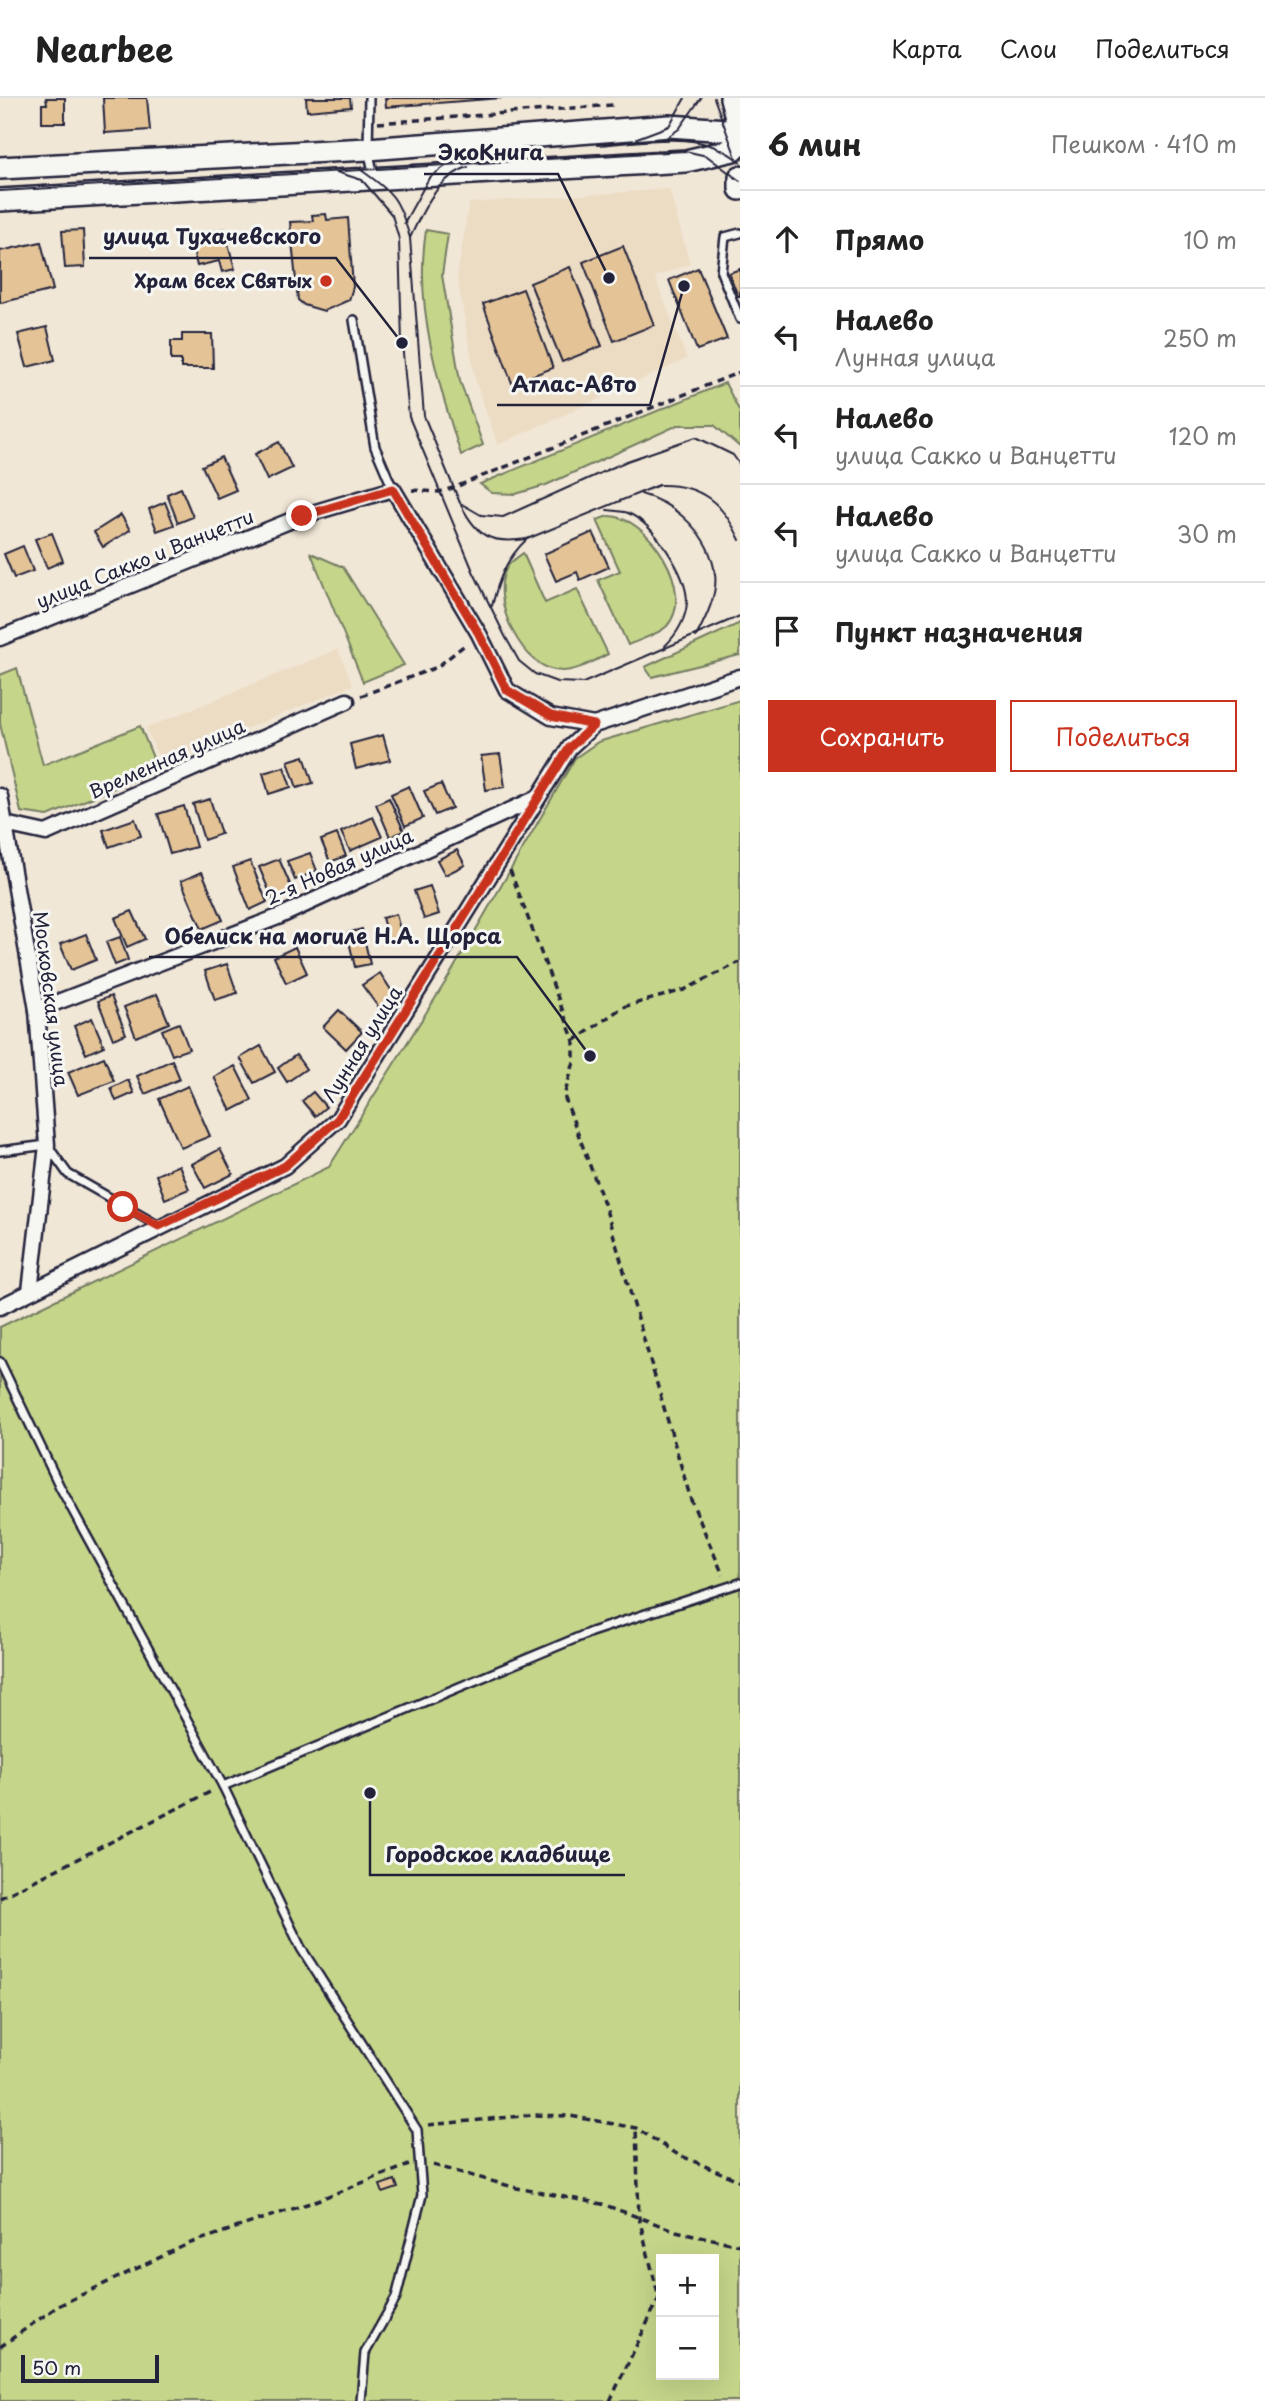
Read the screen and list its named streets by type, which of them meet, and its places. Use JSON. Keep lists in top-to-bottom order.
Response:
{
  "streets": {
    "street": [
      "улица Сакко и Ванцетти",
      "Временная улица",
      "2-я Новая улица",
      "Московская улица",
      "Лунная улица"
    ]
  },
  "crossings": [
    ["Временная улица", "Московская улица"],
    ["2-я Новая улица", "Московская улица"],
    ["2-я Новая улица", "Лунная улица"],
    ["Московская улица", "Лунная улица"]
  ],
  "places": [
    "ЭкоКнига",
    "Храм всех Святых",
    "Атлас-Авто",
    "улица Тухачевского",
    "Обелиск на могиле Н.А. Щорса",
    "Городское кладбище"
  ],
  "scale_bar": "50 m",
  "page": {
    "header": "Nearbee",
    "nav": ["Карта", "Слои", "Поделиться"],
    "heading": ["6 мин", "Пешком · 410 m"],
    "list": [
      ["Прямо", "10 m"],
      ["Налево", "Лунная улица", "250 m"],
      ["Налево", "улица Сакко и Ванцетти", "120 m"],
      ["Налево", "улица Сакко и Ванцетти", "30 m"],
      "Пункт назначения"
    ],
    "buttons": ["Сохранить", "Поделиться"],
    "map_buttons": ["+", "−"],
    "scale": "50 m"
  }
}
